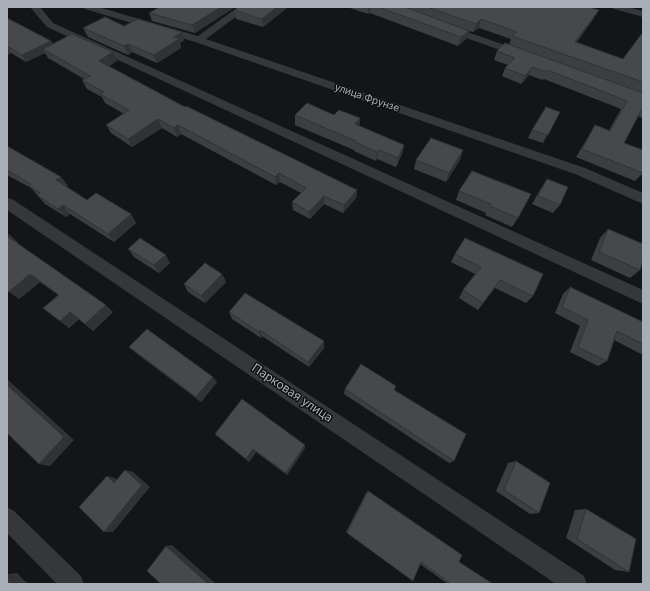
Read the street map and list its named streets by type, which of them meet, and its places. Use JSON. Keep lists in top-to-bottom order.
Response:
{
  "streets": {
    "street": ["улица Фрунзе", "Парковая улица"]
  }
}
